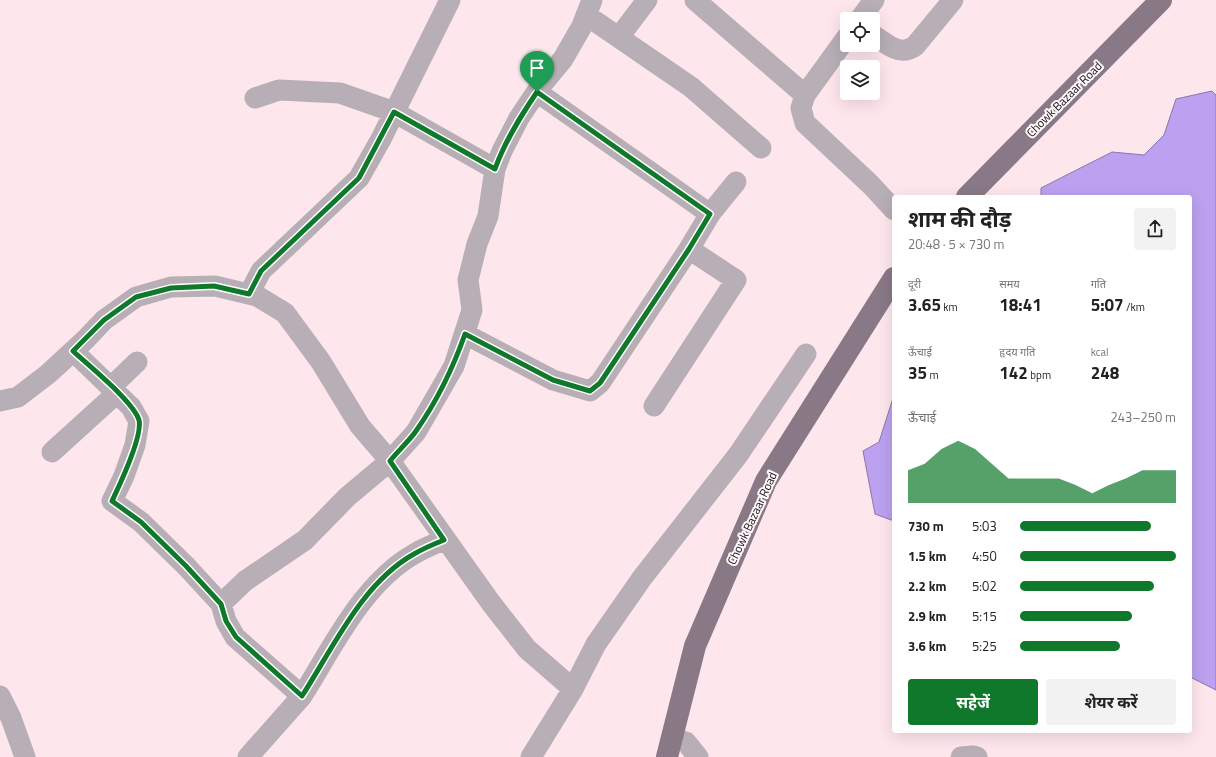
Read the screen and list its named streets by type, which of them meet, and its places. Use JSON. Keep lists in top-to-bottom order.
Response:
{
  "streets": {
    "main road": ["Chowk Bazaar Road"]
  },
  "page": {
    "heading": ["शाम की दौड़", "20:48 · 5 × 730 m"],
    "stats": [
      ["दूरी", "3.65 km"],
      ["समय", "18:41"],
      ["गति", "5:07 /km"],
      ["ऊँचाई", "35 m"],
      ["हृदय गति", "142 bpm"],
      ["kcal", "248"]
    ],
    "chart": ["ऊँचाई", "243–250 m"],
    "list": [
      {
        "name": "730 m",
        "note": "5:03"
      },
      {
        "name": "1.5 km",
        "note": "4:50"
      },
      {
        "name": "2.2 km",
        "note": "5:02"
      },
      {
        "name": "2.9 km",
        "note": "5:15"
      },
      {
        "name": "3.6 km",
        "note": "5:25"
      }
    ],
    "buttons": ["सहेजें", "शेयर करें"]
  }
}
